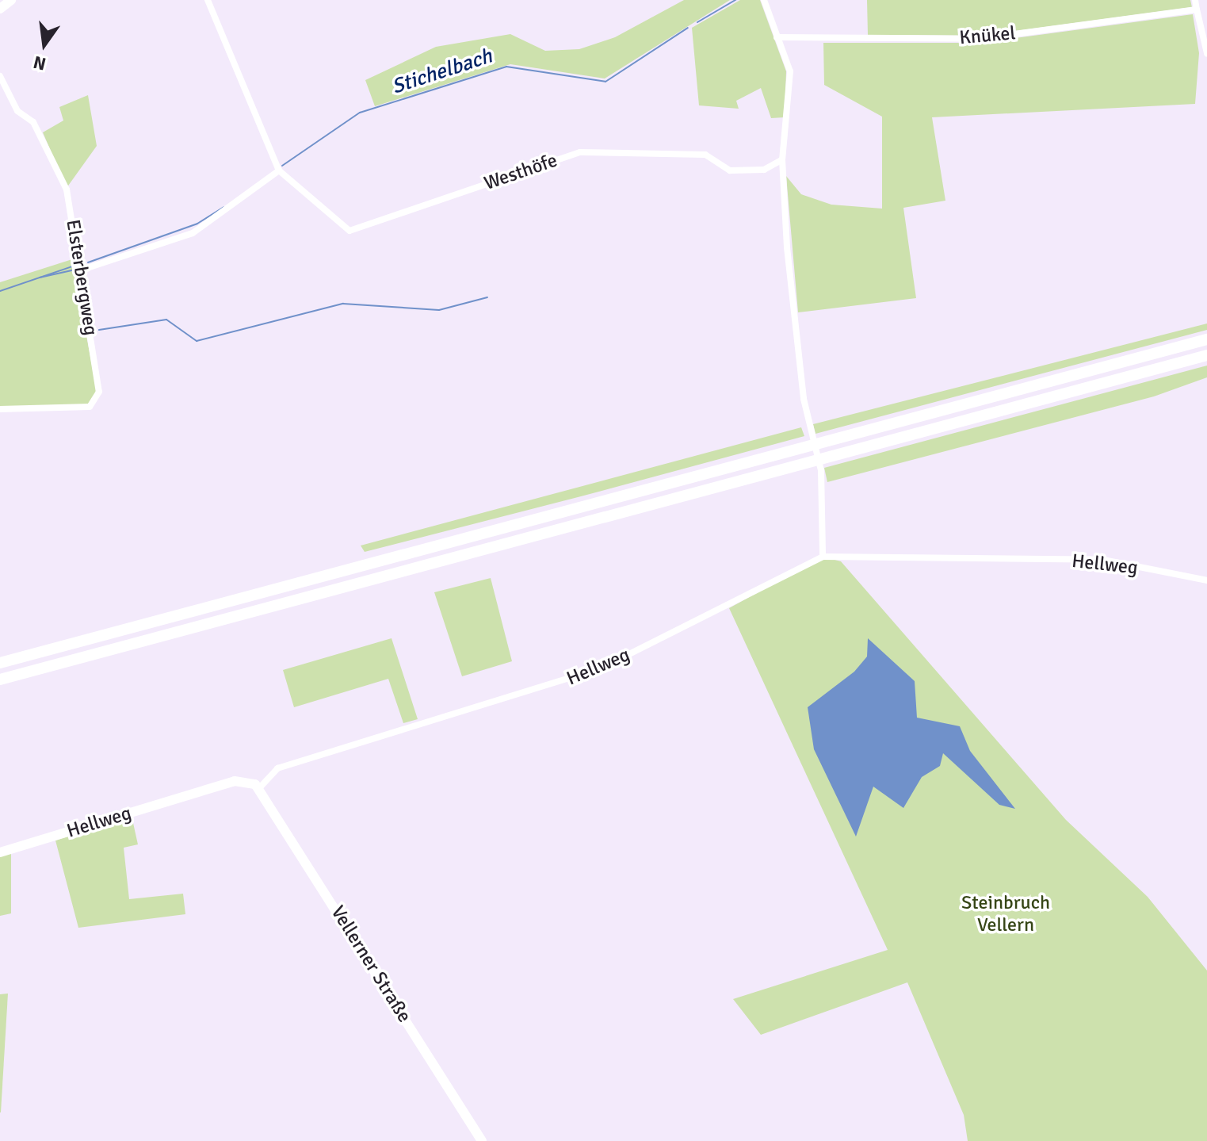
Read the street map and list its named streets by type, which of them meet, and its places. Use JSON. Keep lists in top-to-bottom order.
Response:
{
  "streets": {
    "main road": ["Hellweg", "Vellerner Straße"],
    "street": ["Knükel", "Westhöfe", "Elsterbergweg"]
  },
  "crossings": [
    ["Hellweg", "Vellerner Straße"]
  ],
  "water": ["Stichelbach"],
  "parks": ["Steinbruch Vellern"],
  "north": "bottom"
}
